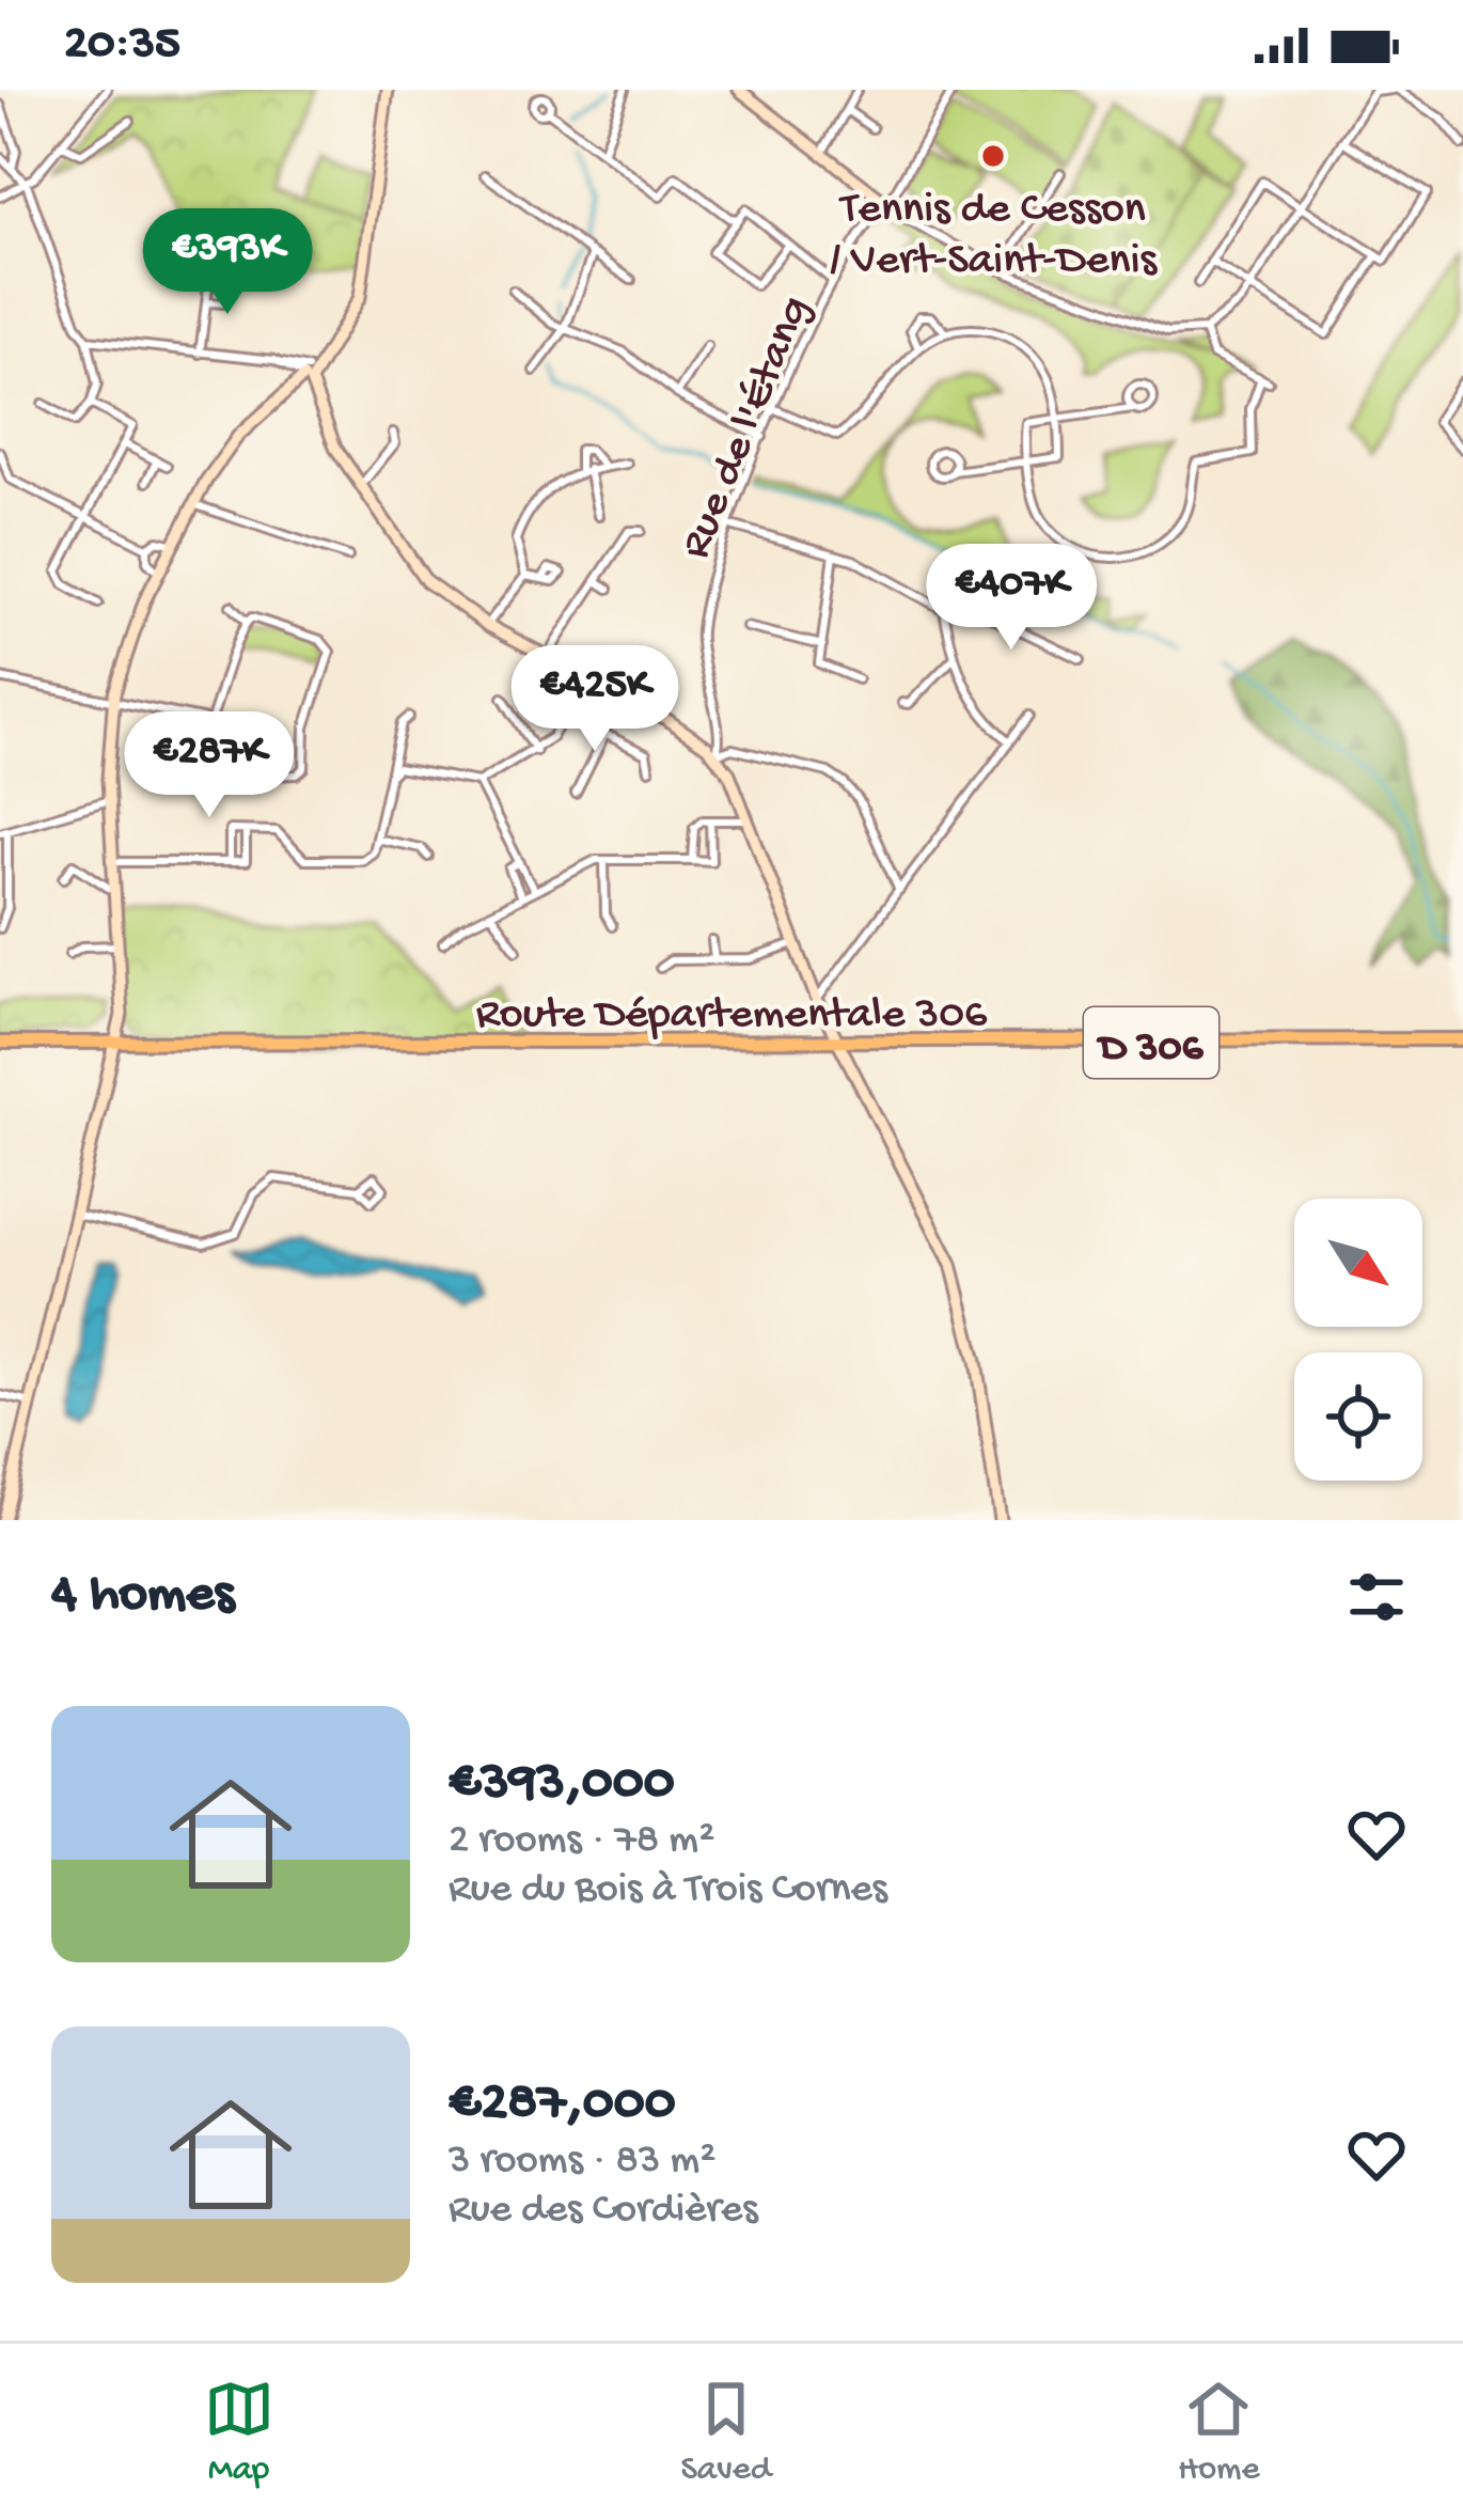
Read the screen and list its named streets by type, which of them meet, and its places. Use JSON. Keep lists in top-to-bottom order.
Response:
{
  "streets": {
    "main road": ["Route Départementale 306", "D 306"],
    "street": ["Rue de l'Étang"]
  },
  "places": ["Tennis de Cesson / Vert-Saint-Denis"],
  "north": "bottom right",
  "page": {
    "status": "20:35",
    "price": [
      "€393K",
      "€407K",
      "€425K",
      "€287K"
    ],
    "heading": "4 homes",
    "list": [
      {
        "name": "€393,000",
        "note": "2 rooms · 78 m² · Rue du Bois à Trois Cornes"
      },
      {
        "name": "€287,000",
        "note": "3 rooms · 83 m² · Rue des Cordières"
      }
    ],
    "tabs": ["Map", "Saved", "Home"]
  }
}
